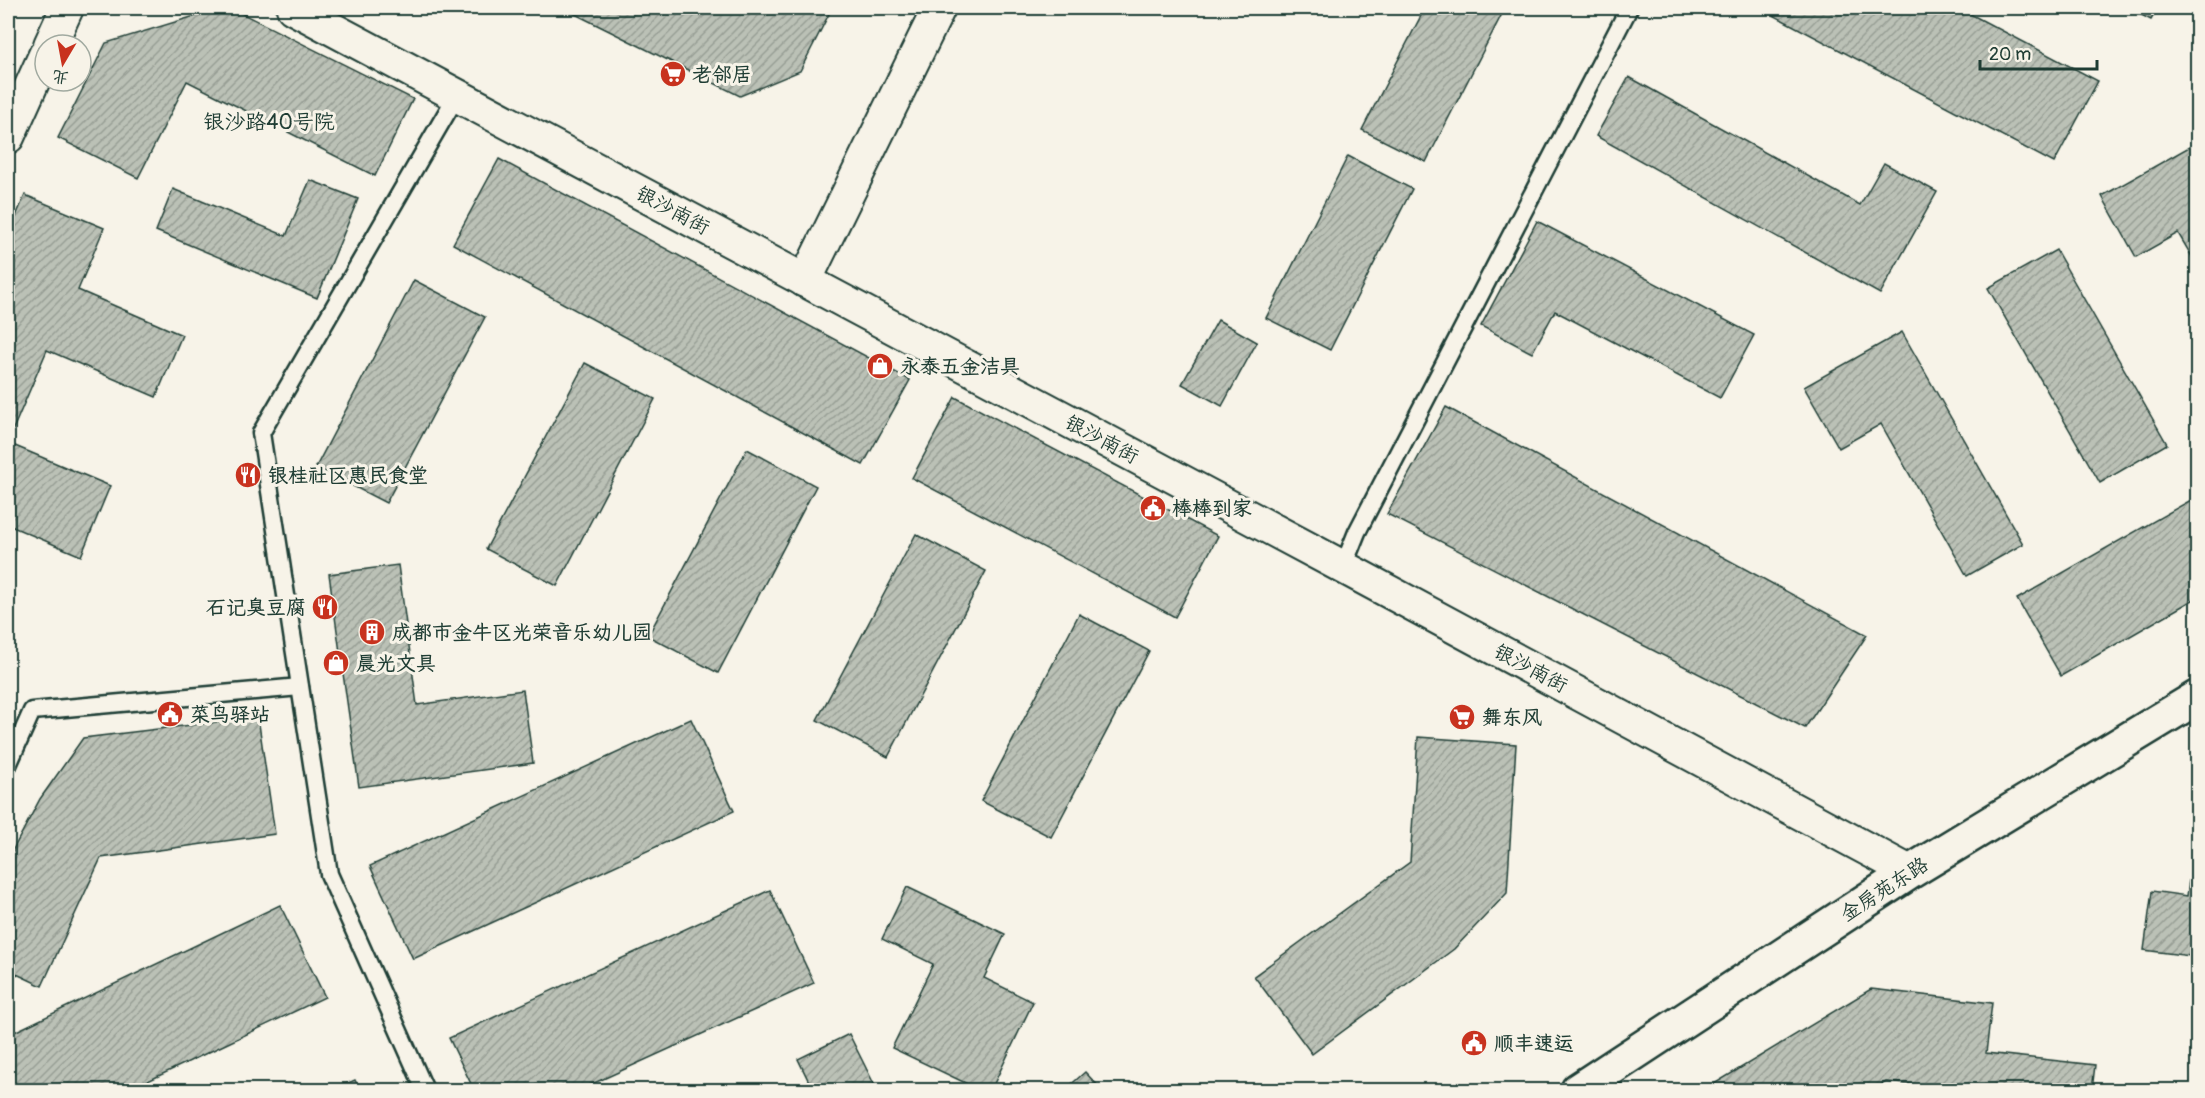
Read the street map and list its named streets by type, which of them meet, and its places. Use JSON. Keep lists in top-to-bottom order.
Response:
{
  "streets": {
    "street": ["银沙南街", "金房苑东路"]
  },
  "crossings": [
    ["银沙南街", "金房苑东路"]
  ],
  "districts": ["银沙路40号院"],
  "places": {
    "supermarket": ["老邻居", "舞东风"],
    "shop": ["永泰五金洁具", "晨光文具"],
    "restaurant": ["银桂社区惠民食堂", "石记臭豆腐"],
    "public building": ["棒棒到家", "菜鸟驿站", "顺丰速运"],
    "building": ["成都市金牛区光荣音乐幼儿园"]
  },
  "scale_bar": "20 m",
  "north": "bottom"
}
